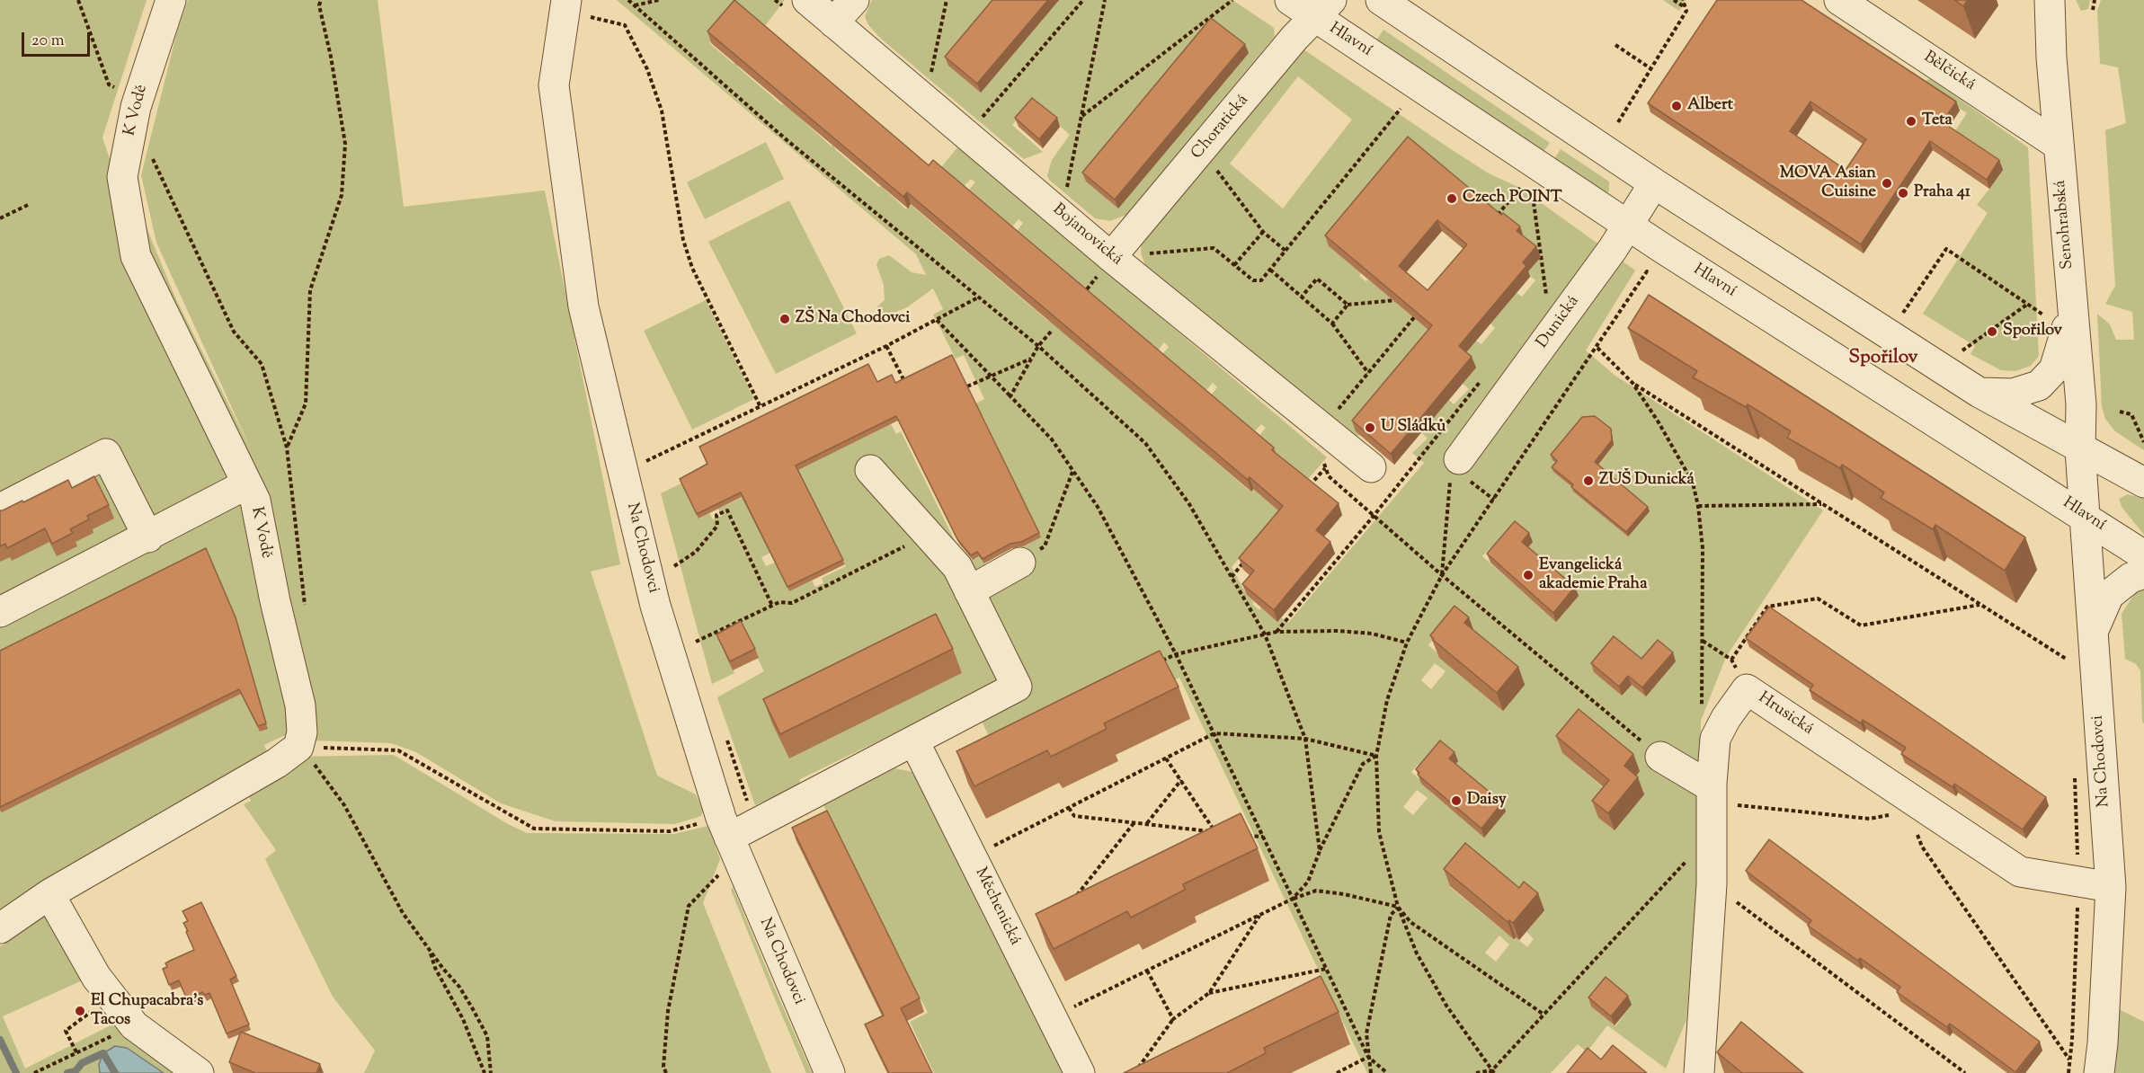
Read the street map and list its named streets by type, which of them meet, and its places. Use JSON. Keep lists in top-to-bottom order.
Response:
{
  "streets": {
    "street": [
      "Hlavní",
      "Bělčická",
      "K Vodě",
      "Choratická",
      "Senohrabská",
      "Bojanovická",
      "Dunická",
      "Na Chodovci",
      "Hrusická",
      "Měchenická"
    ]
  },
  "crossings": [
    ["Hlavní", "Choratická"],
    ["Hlavní", "Dunická"],
    ["Hlavní", "Na Chodovci"],
    ["Bělčická", "Senohrabská"],
    ["Choratická", "Bojanovická"],
    ["Senohrabská", "Na Chodovci"],
    ["Na Chodovci", "Hrusická"]
  ],
  "districts": ["Spořilov"],
  "places": [
    "Albert",
    "Teta",
    "MOVA Asian Cuisine",
    "Praha 41",
    "Czech POINT",
    "ZŠ Na Chodovci",
    "Spořilov",
    "U Sládků",
    "ZUŠ Dunická",
    "Evangelická akademie Praha",
    "Daisy",
    "El Chupacabra's Tacos"
  ],
  "scale_bar": "20 m"
}
